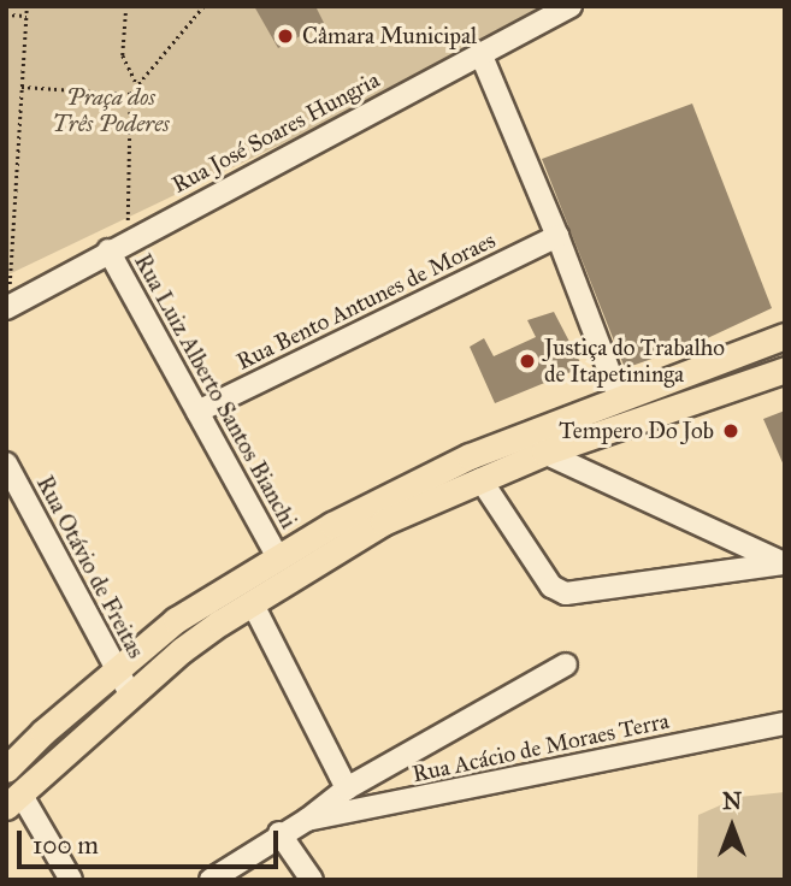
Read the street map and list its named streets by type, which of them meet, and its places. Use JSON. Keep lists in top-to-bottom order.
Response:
{
  "streets": {
    "street": [
      "Rua José Soares Hungria",
      "Rua Bento Antunes de Moraes",
      "Rua Luiz Alberto Santos Bianchi",
      "Rua Otávio de Freitas",
      "Rua Acácio de Moraes Terra"
    ]
  },
  "crossings": [
    ["Rua José Soares Hungria", "Rua Luiz Alberto Santos Bianchi"],
    ["Rua Bento Antunes de Moraes", "Rua Luiz Alberto Santos Bianchi"]
  ],
  "parks": ["Praça dos Três Poderes"],
  "places": ["Câmara Municipal", "Justiça do Trabalho de Itapetininga", "Tempero Do Job"],
  "scale_bar": "100 m",
  "north": "top"
}
